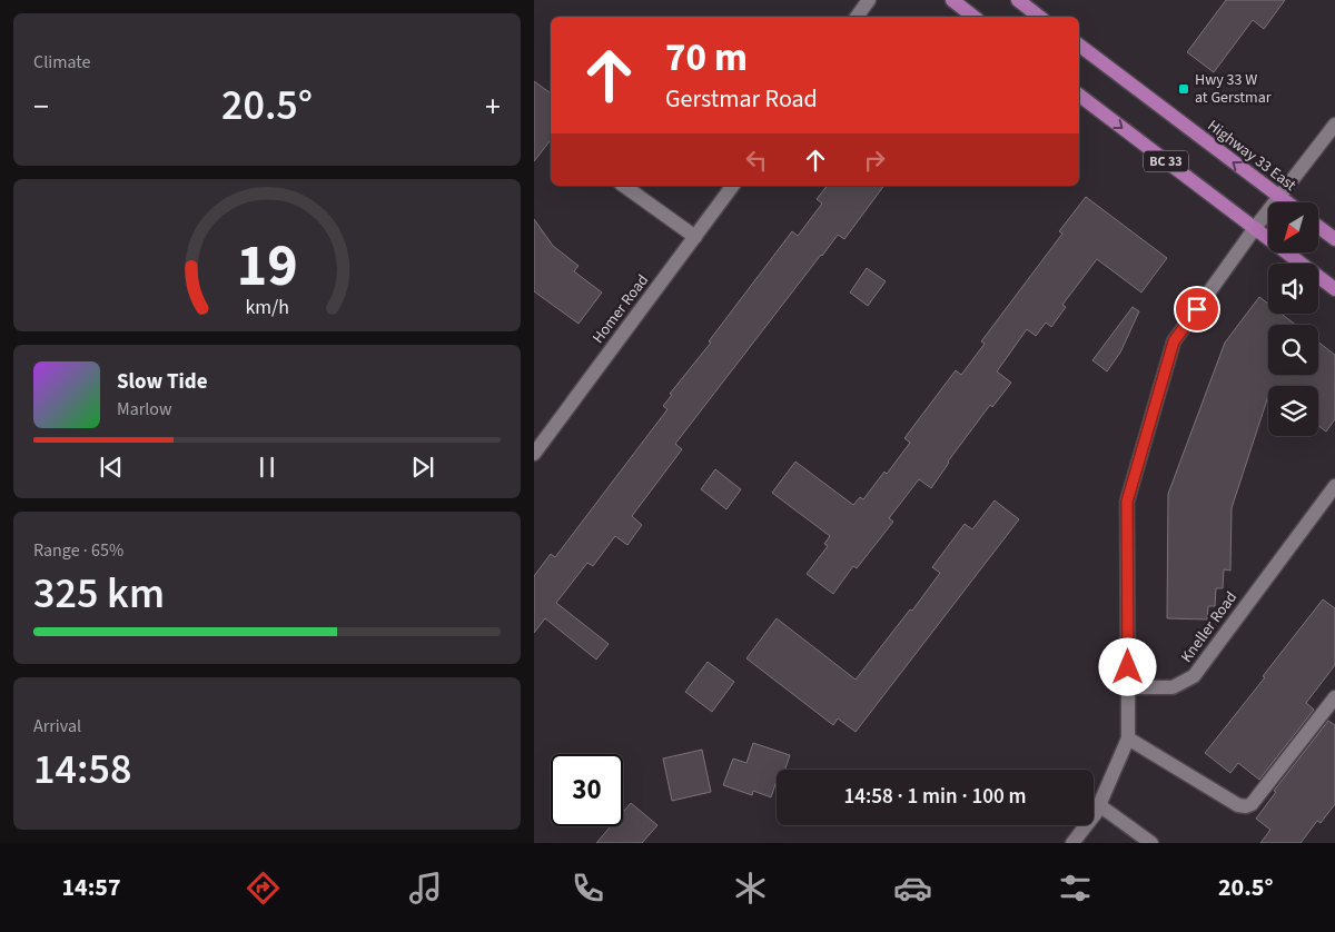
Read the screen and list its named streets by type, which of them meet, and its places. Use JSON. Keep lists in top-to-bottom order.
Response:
{
  "streets": {
    "main road": ["Highway 33 East", "BC 33"],
    "street": ["Homer Road", "Kneller Road"]
  },
  "places": {
    "transit": ["Hwy 33 W at Gerstmar"]
  },
  "north": "bottom left",
  "page": {
    "tile": [
      "Climate",
      ["Range · 65%", "325 km"],
      ["Arrival", "14:58"]
    ],
    "turn": ["70 m", "Gerstmar Road"],
    "heat": ["−", "20.5°", "+"],
    "song": ["Slow Tide", "Marlow"],
    "limit": "30",
    "trip": "14:58 · 1 min · 100 m",
    "tabs": ["14:57", "20.5°"],
    "gauge": ["19", "km/h"]
  }
}
